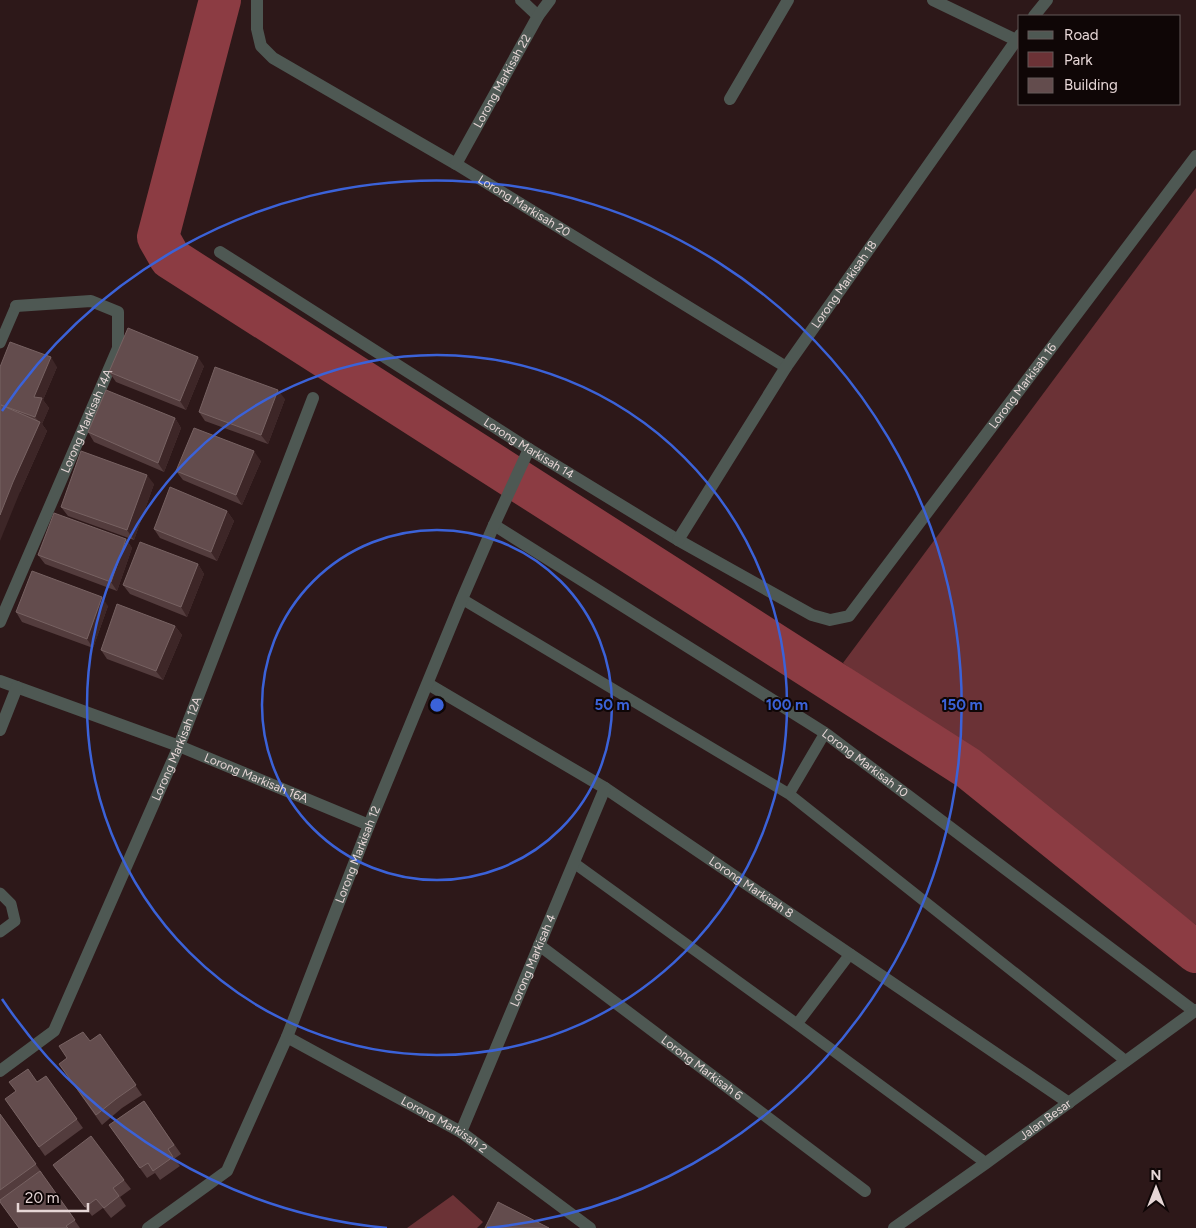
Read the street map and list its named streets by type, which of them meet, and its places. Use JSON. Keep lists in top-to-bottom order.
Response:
{
  "streets": {
    "street": [
      "Lorong Markisah 22",
      "Lorong Markisah 20",
      "Lorong Markisah 18",
      "Lorong Markisah 16",
      "Lorong Markisah 14A",
      "Lorong Markisah 14",
      "Lorong Markisah 12A",
      "Lorong Markisah 10",
      "Lorong Markisah 16A",
      "Lorong Markisah 12",
      "Lorong Markisah 8",
      "Lorong Markisah 4",
      "Lorong Markisah 6",
      "Jalan Besar",
      "Lorong Markisah 2"
    ]
  },
  "crossings": [
    ["Lorong Markisah 22", "Lorong Markisah 20"],
    ["Lorong Markisah 20", "Lorong Markisah 18"],
    ["Lorong Markisah 18", "Lorong Markisah 14"],
    ["Lorong Markisah 16", "Lorong Markisah 14"],
    ["Lorong Markisah 14", "Lorong Markisah 12"],
    ["Lorong Markisah 12A", "Lorong Markisah 16A"],
    ["Lorong Markisah 10", "Lorong Markisah 12"],
    ["Lorong Markisah 10", "Jalan Besar"],
    ["Lorong Markisah 16A", "Lorong Markisah 12"],
    ["Lorong Markisah 12", "Lorong Markisah 8"],
    ["Lorong Markisah 12", "Lorong Markisah 2"],
    ["Lorong Markisah 8", "Lorong Markisah 4"],
    ["Lorong Markisah 8", "Jalan Besar"],
    ["Lorong Markisah 4", "Lorong Markisah 6"],
    ["Lorong Markisah 4", "Lorong Markisah 2"]
  ],
  "legend": ["Road", "Park", "Building"],
  "scale_bar": "20 m",
  "north": "top",
  "rings": ["50 m", "100 m", "150 m"]
}
